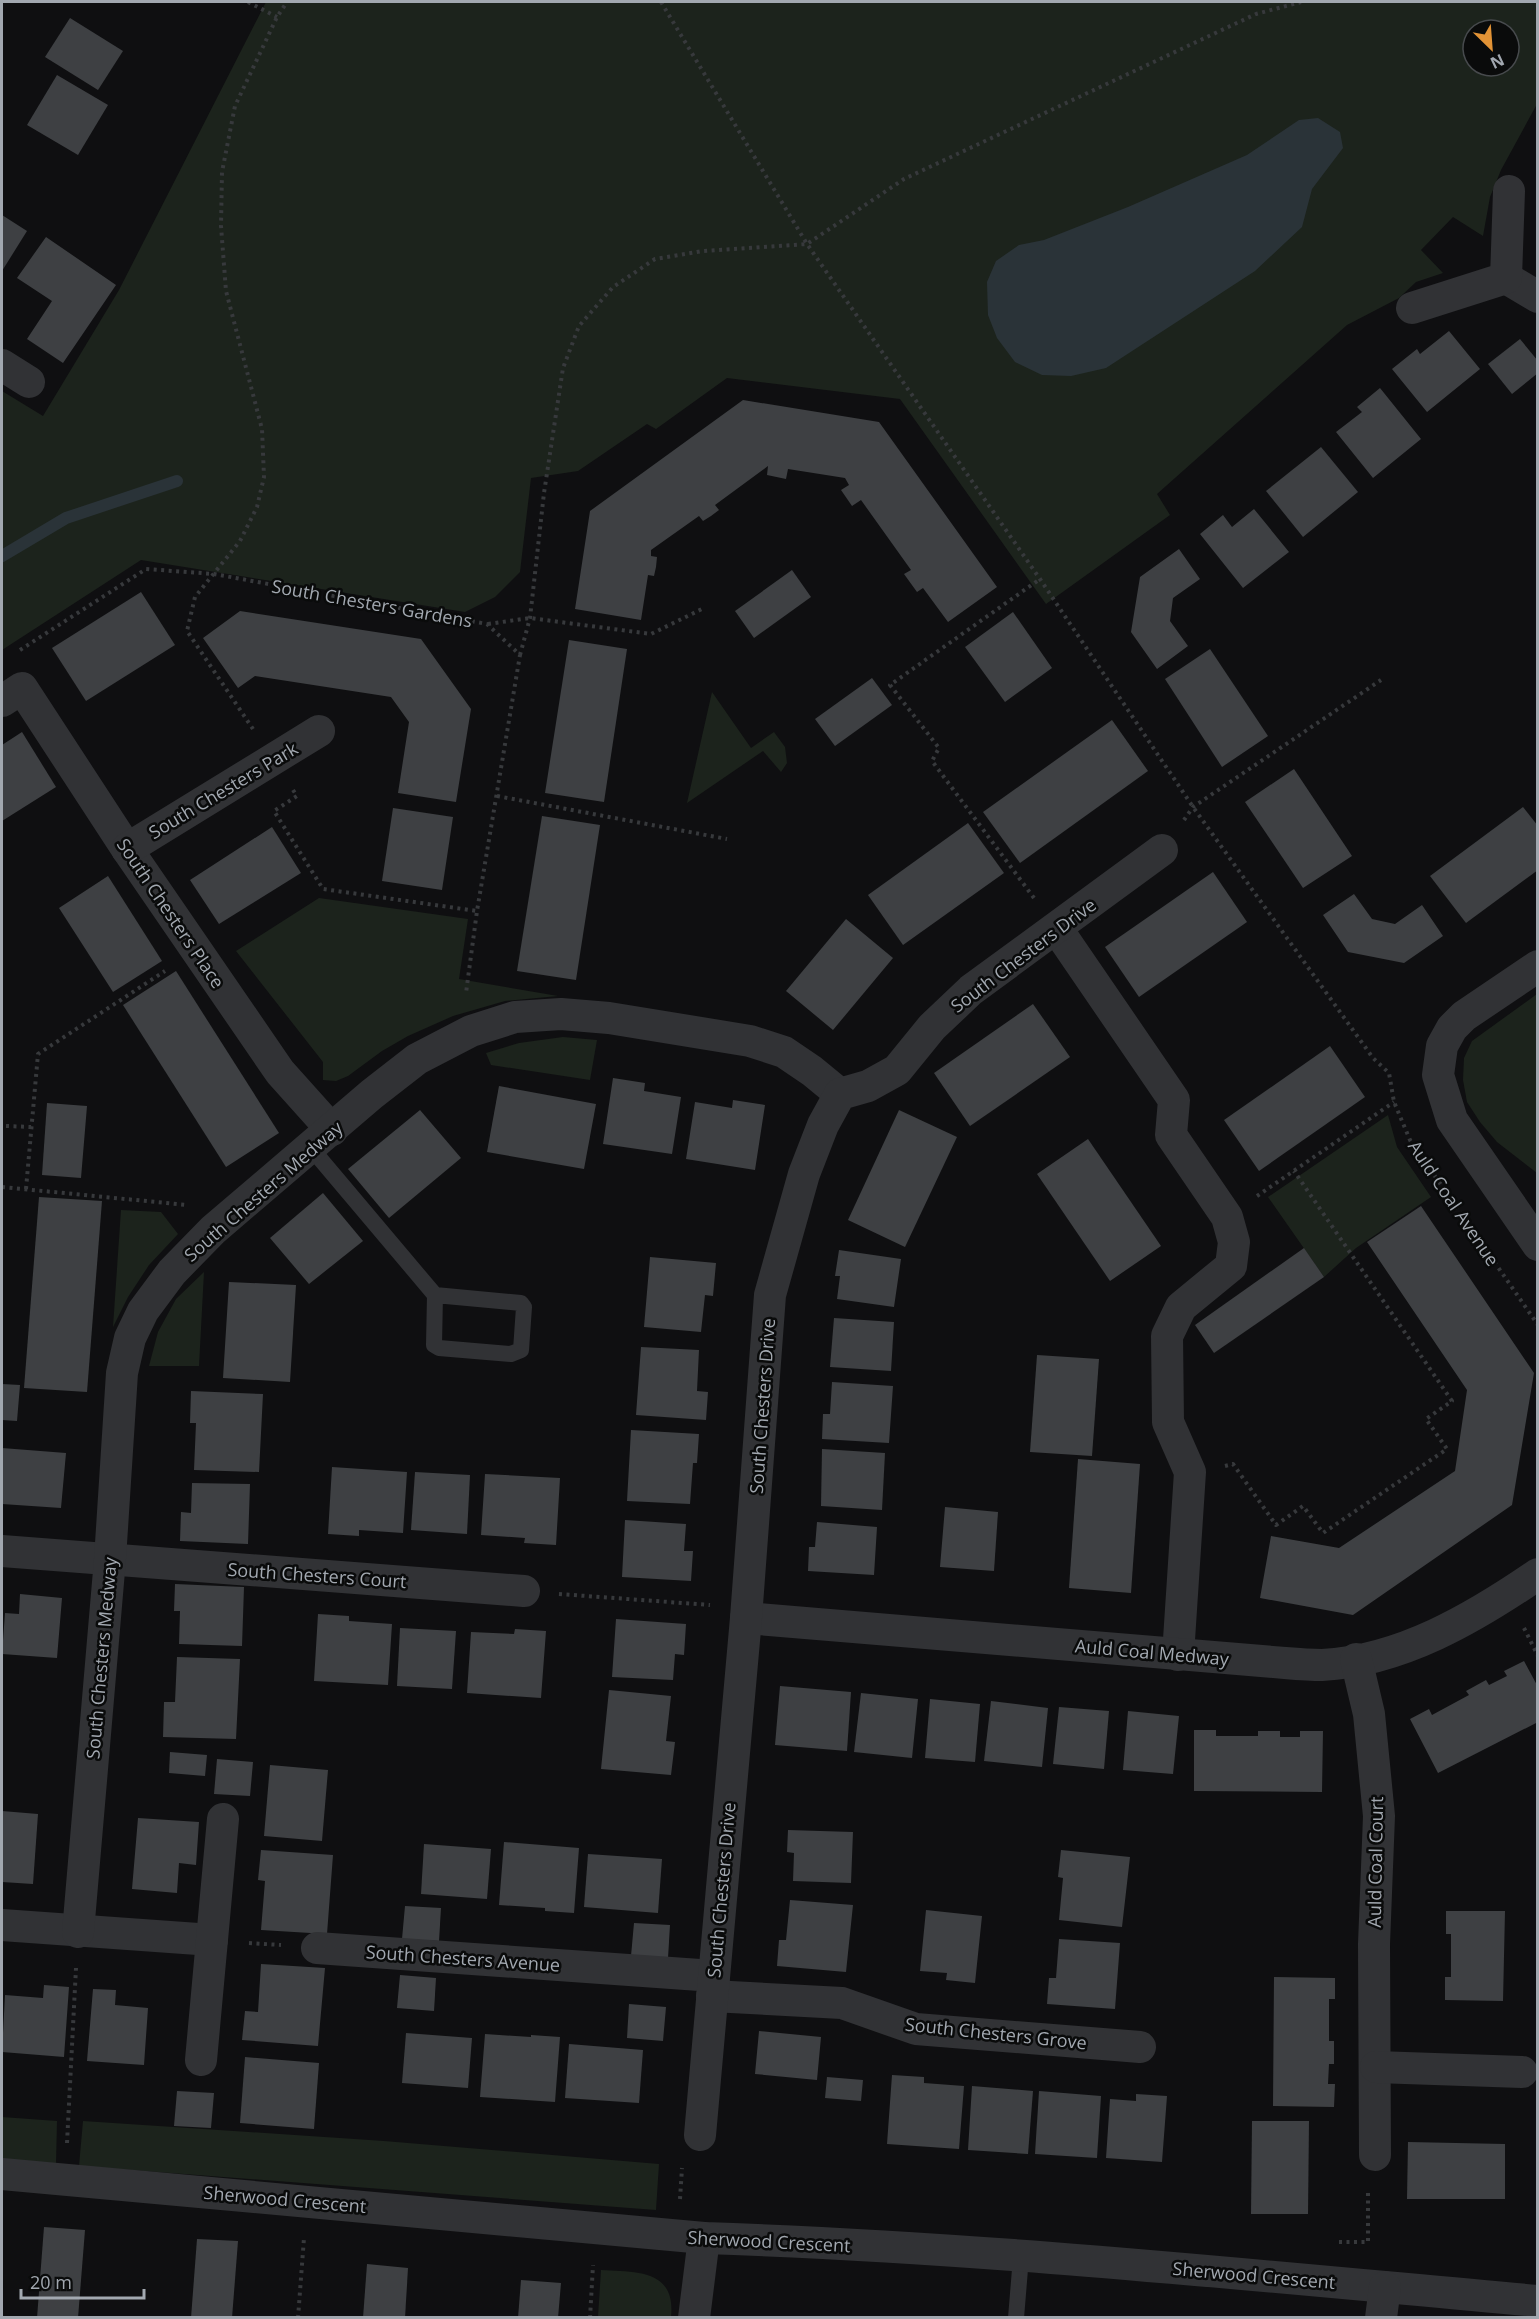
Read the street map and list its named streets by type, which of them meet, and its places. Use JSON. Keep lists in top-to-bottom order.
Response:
{
  "streets": {
    "street": [
      "South Chesters Park",
      "South Chesters Place",
      "South Chesters Drive",
      "South Chesters Medway",
      "South Chesters Court",
      "Auld Coal Medway",
      "Auld Coal Court",
      "South Chesters Avenue",
      "South Chesters Grove",
      "Sherwood Crescent"
    ],
    "path": ["South Chesters Gardens", "Auld Coal Avenue"]
  },
  "crossings": [
    ["South Chesters Park", "South Chesters Place"],
    ["South Chesters Place", "South Chesters Medway"],
    ["South Chesters Drive", "South Chesters Medway"],
    ["South Chesters Drive", "Auld Coal Medway"],
    ["South Chesters Drive", "South Chesters Avenue"],
    ["South Chesters Drive", "South Chesters Grove"],
    ["South Chesters Medway", "South Chesters Court"],
    ["Auld Coal Medway", "Auld Coal Court"],
    ["South Chesters Avenue", "South Chesters Grove"]
  ],
  "scale_bar": "20 m",
  "north": "bottom right"
}
